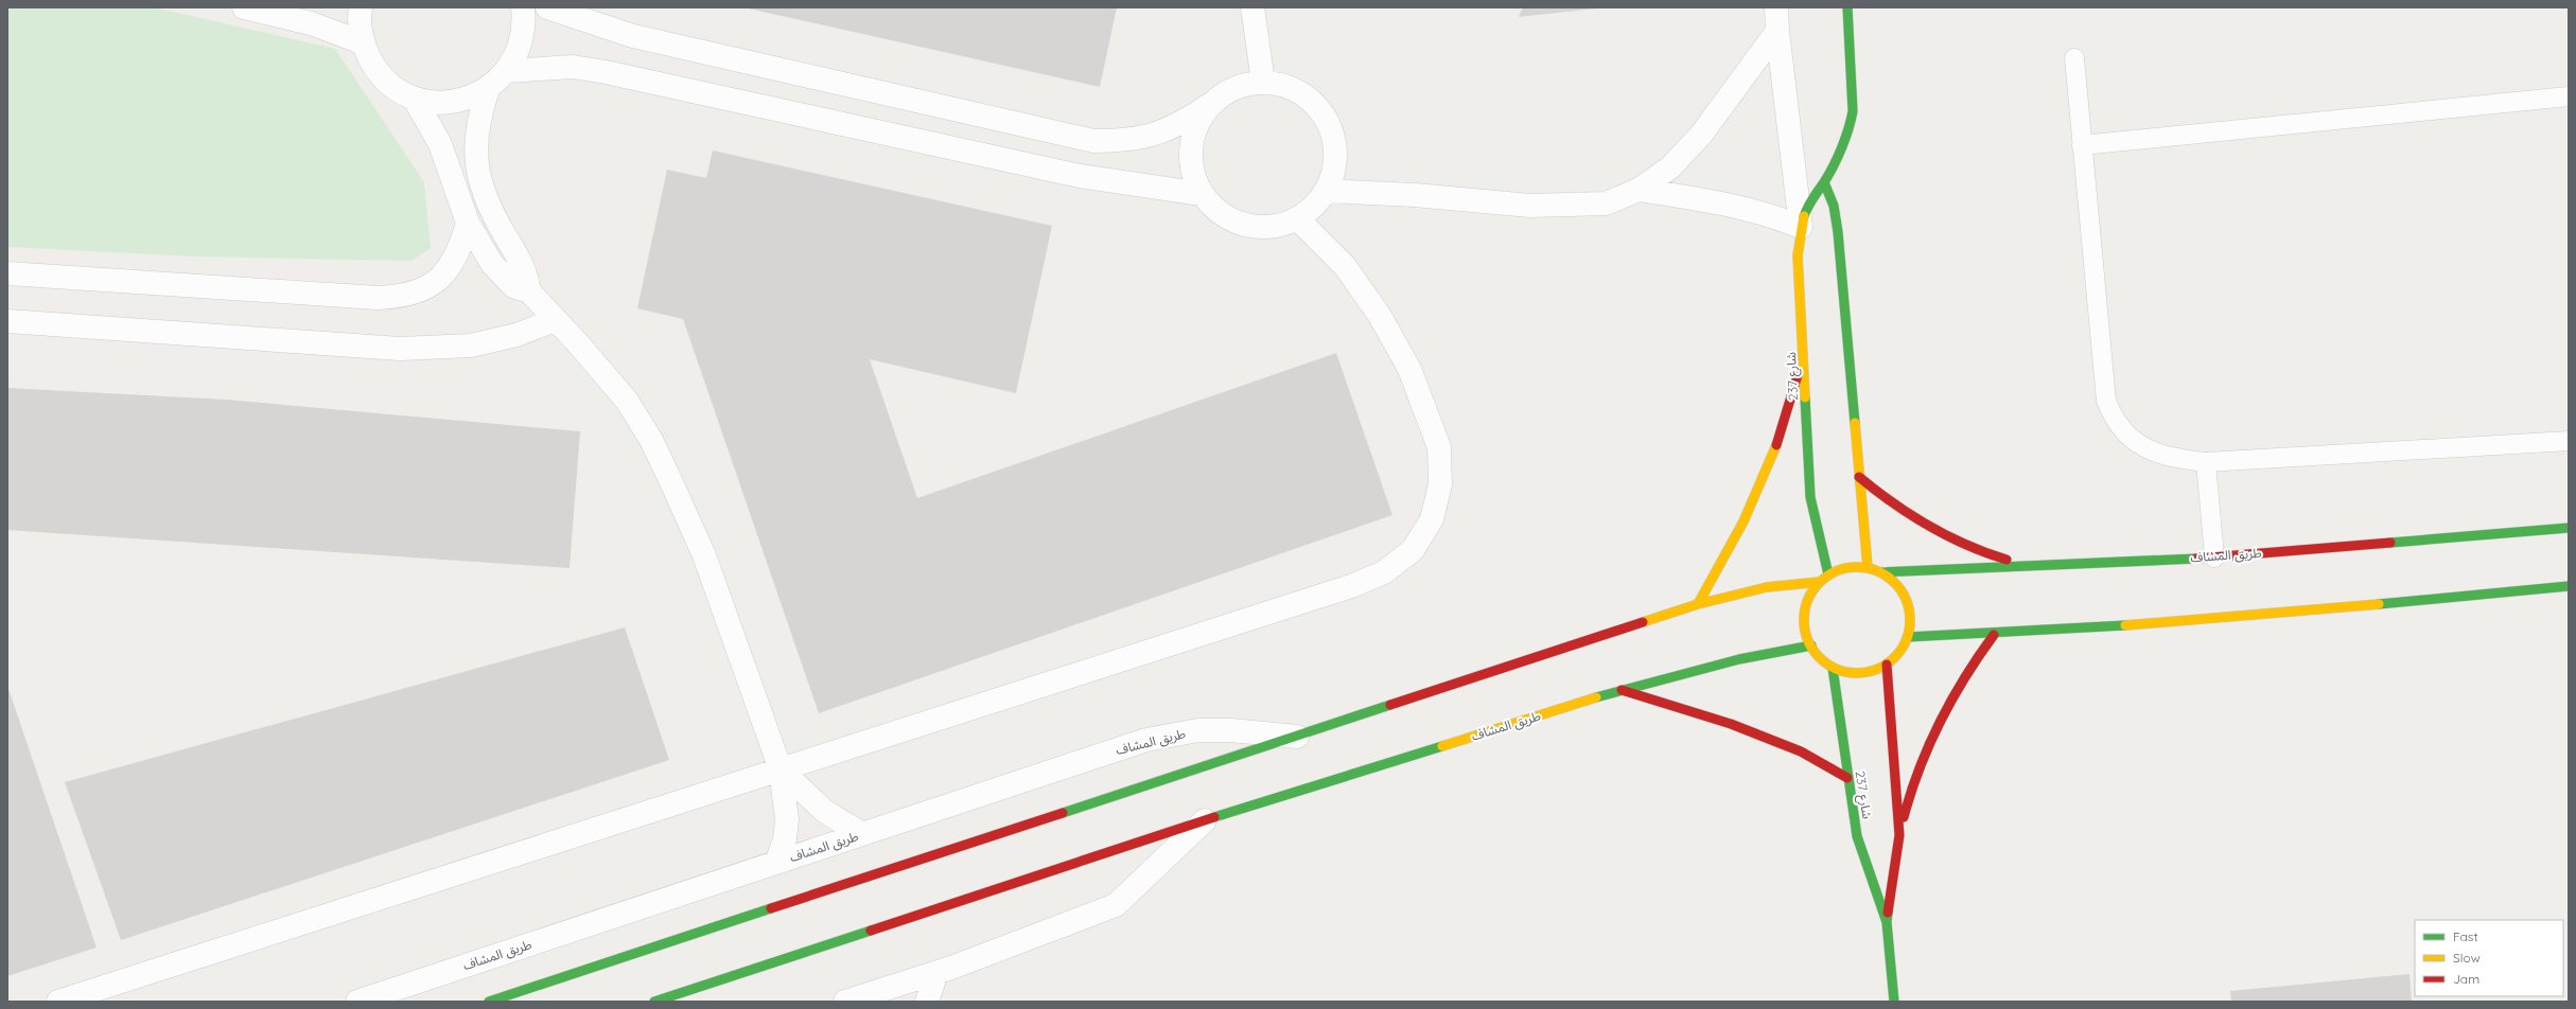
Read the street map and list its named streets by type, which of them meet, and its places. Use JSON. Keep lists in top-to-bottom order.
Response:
{
  "streets": {
    "street": ["شارع 237", "طريق المشاف"]
  },
  "crossings": [
    ["شارع 237", "طريق المشاف"]
  ],
  "legend": ["Fast", "Slow", "Jam"]
}
